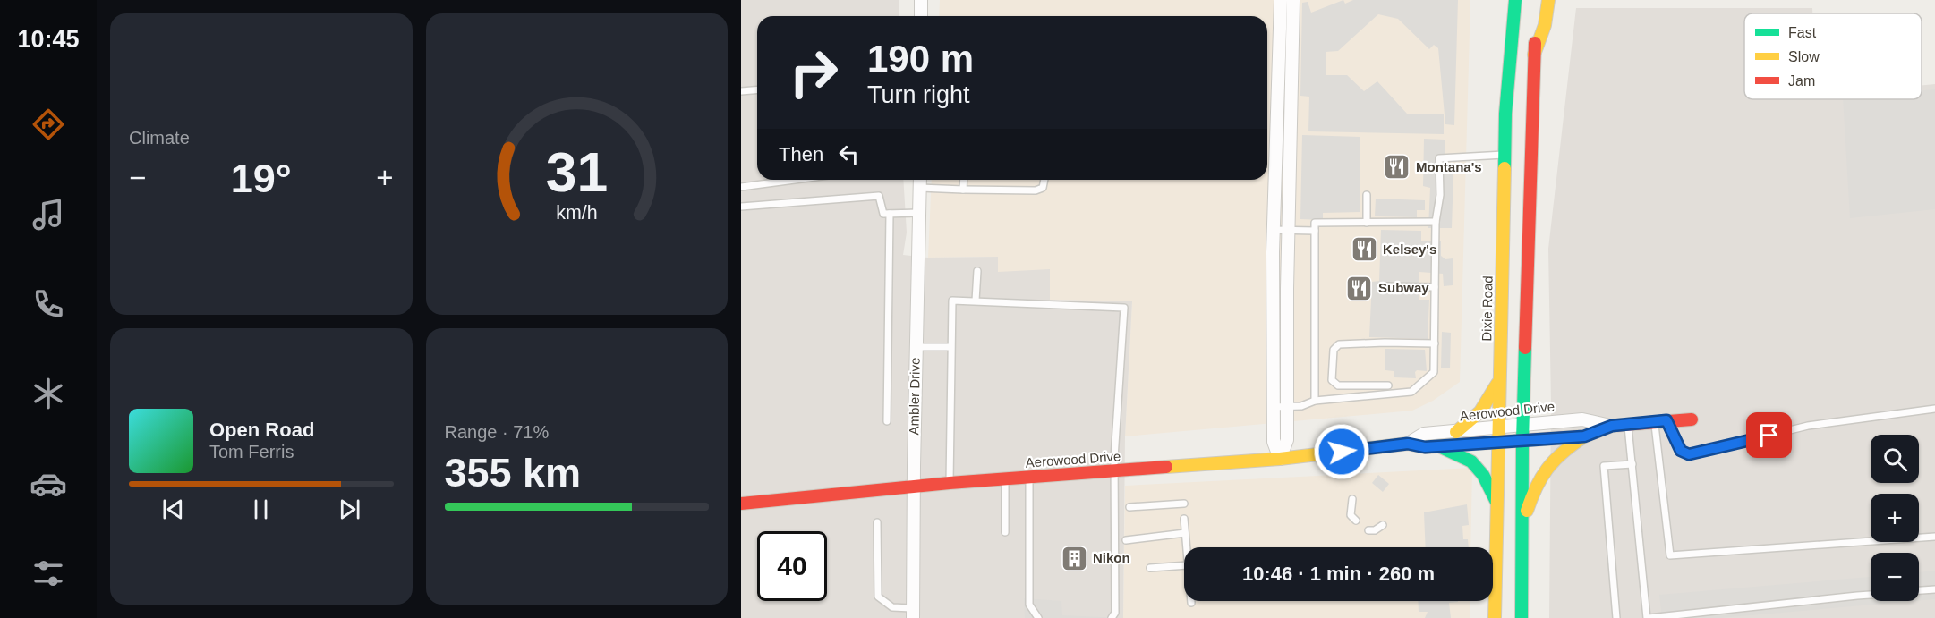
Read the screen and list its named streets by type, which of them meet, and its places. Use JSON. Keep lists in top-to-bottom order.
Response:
{
  "streets": {
    "main road": ["Dixie Road", "Aerowood Drive"],
    "street": ["Ambler Drive"]
  },
  "crossings": [
    ["Dixie Road", "Aerowood Drive"],
    ["Ambler Drive", "Aerowood Drive"]
  ],
  "places": {
    "restaurant": ["Montana's", "Kelsey's", "Subway"],
    "building": ["Nikon"]
  },
  "legend": ["Fast", "Slow", "Jam"],
  "page": {
    "tabs": "10:45",
    "tile": [
      "Climate",
      ["Range · 71%", "355 km"]
    ],
    "turn": ["190 m", "Turn right"],
    "then": "Then",
    "heat": ["−", "19°", "+"],
    "song": ["Open Road", "Tom Ferris"],
    "map_buttons": ["+", "−"],
    "limit": "40",
    "trip": "10:46 · 1 min · 260 m",
    "gauge": ["31", "km/h"]
  }
}
